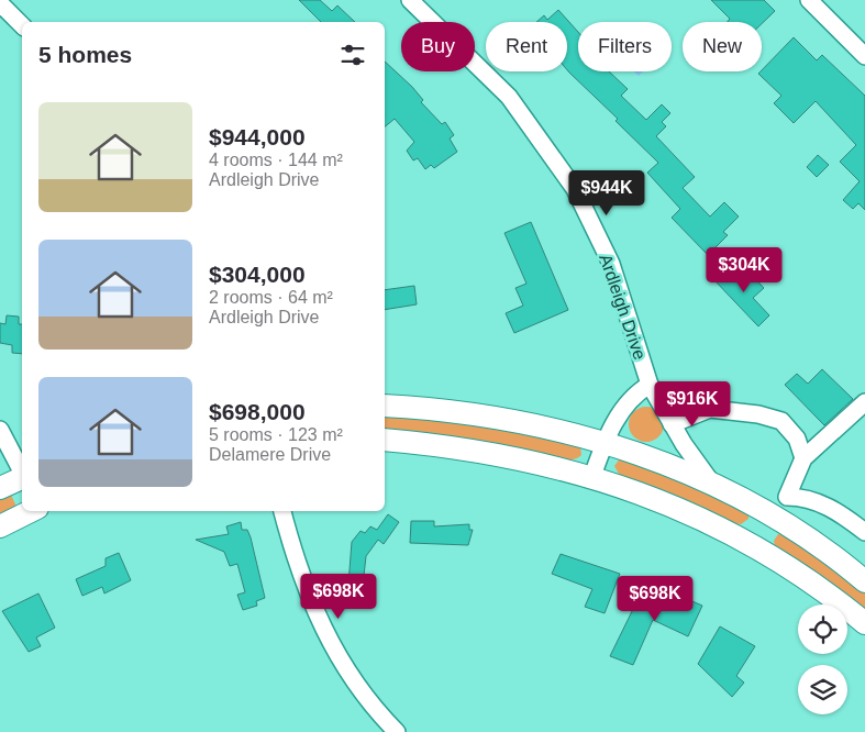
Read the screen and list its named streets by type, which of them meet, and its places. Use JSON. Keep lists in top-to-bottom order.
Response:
{
  "streets": {
    "street": ["Ardleigh Drive"]
  },
  "page": {
    "chip": [
      "Buy",
      "Rent",
      "Filters",
      "New"
    ],
    "heading": "5 homes",
    "list": [
      {
        "name": "$944,000",
        "note": "4 rooms · 144 m² · Ardleigh Drive"
      },
      {
        "name": "$304,000",
        "note": "2 rooms · 64 m² · Ardleigh Drive"
      },
      {
        "name": "$698,000",
        "note": "5 rooms · 123 m² · Delamere Drive"
      }
    ],
    "price": [
      "$944K",
      "$304K",
      "$916K",
      "$698K",
      "$698K"
    ]
  }
}
